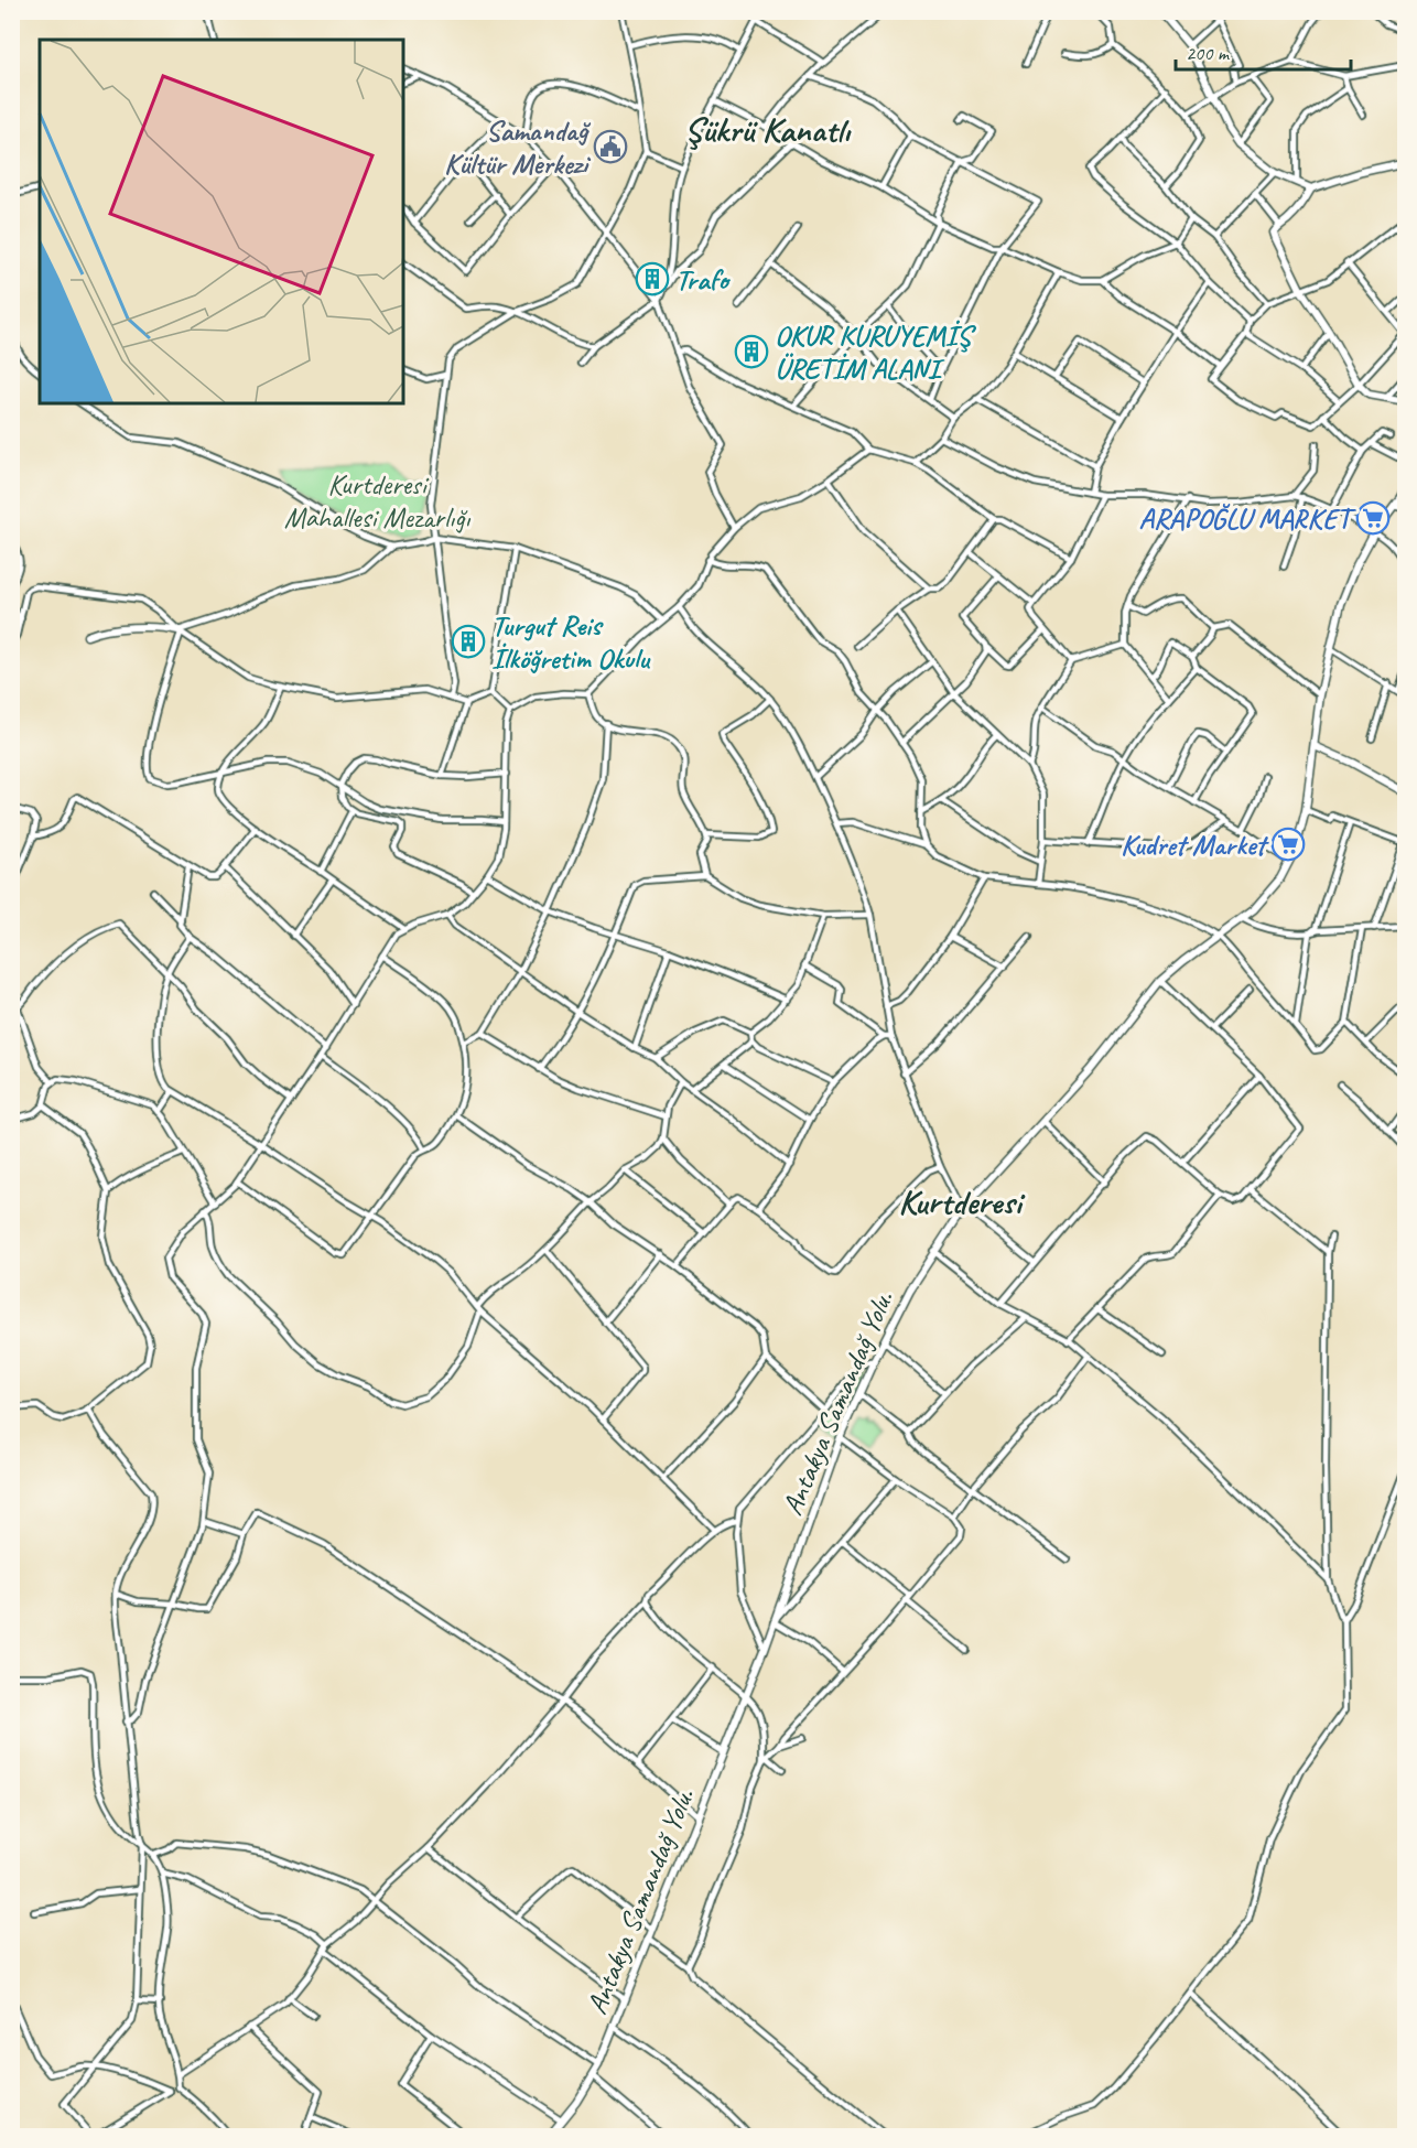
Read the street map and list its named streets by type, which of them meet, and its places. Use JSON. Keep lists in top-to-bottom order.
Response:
{
  "streets": {
    "street": ["Antakya Samandağ Yolu."]
  },
  "districts": ["Şükrü Kanatlı", "Kurtderesi"],
  "parks": ["Kurtderesi Mahallesi Mezarlığı"],
  "places": {
    "public building": ["Samandağ Kültür Merkezi"],
    "building": ["Trafo", "OKUR KURUYEMİŞ ÜRETİM ALANI", "Turgut Reis İlköğretim Okulu"],
    "supermarket": ["ARAPOĞLU MARKET", "Kudret Market"]
  },
  "scale_bar": "200 m"
}
